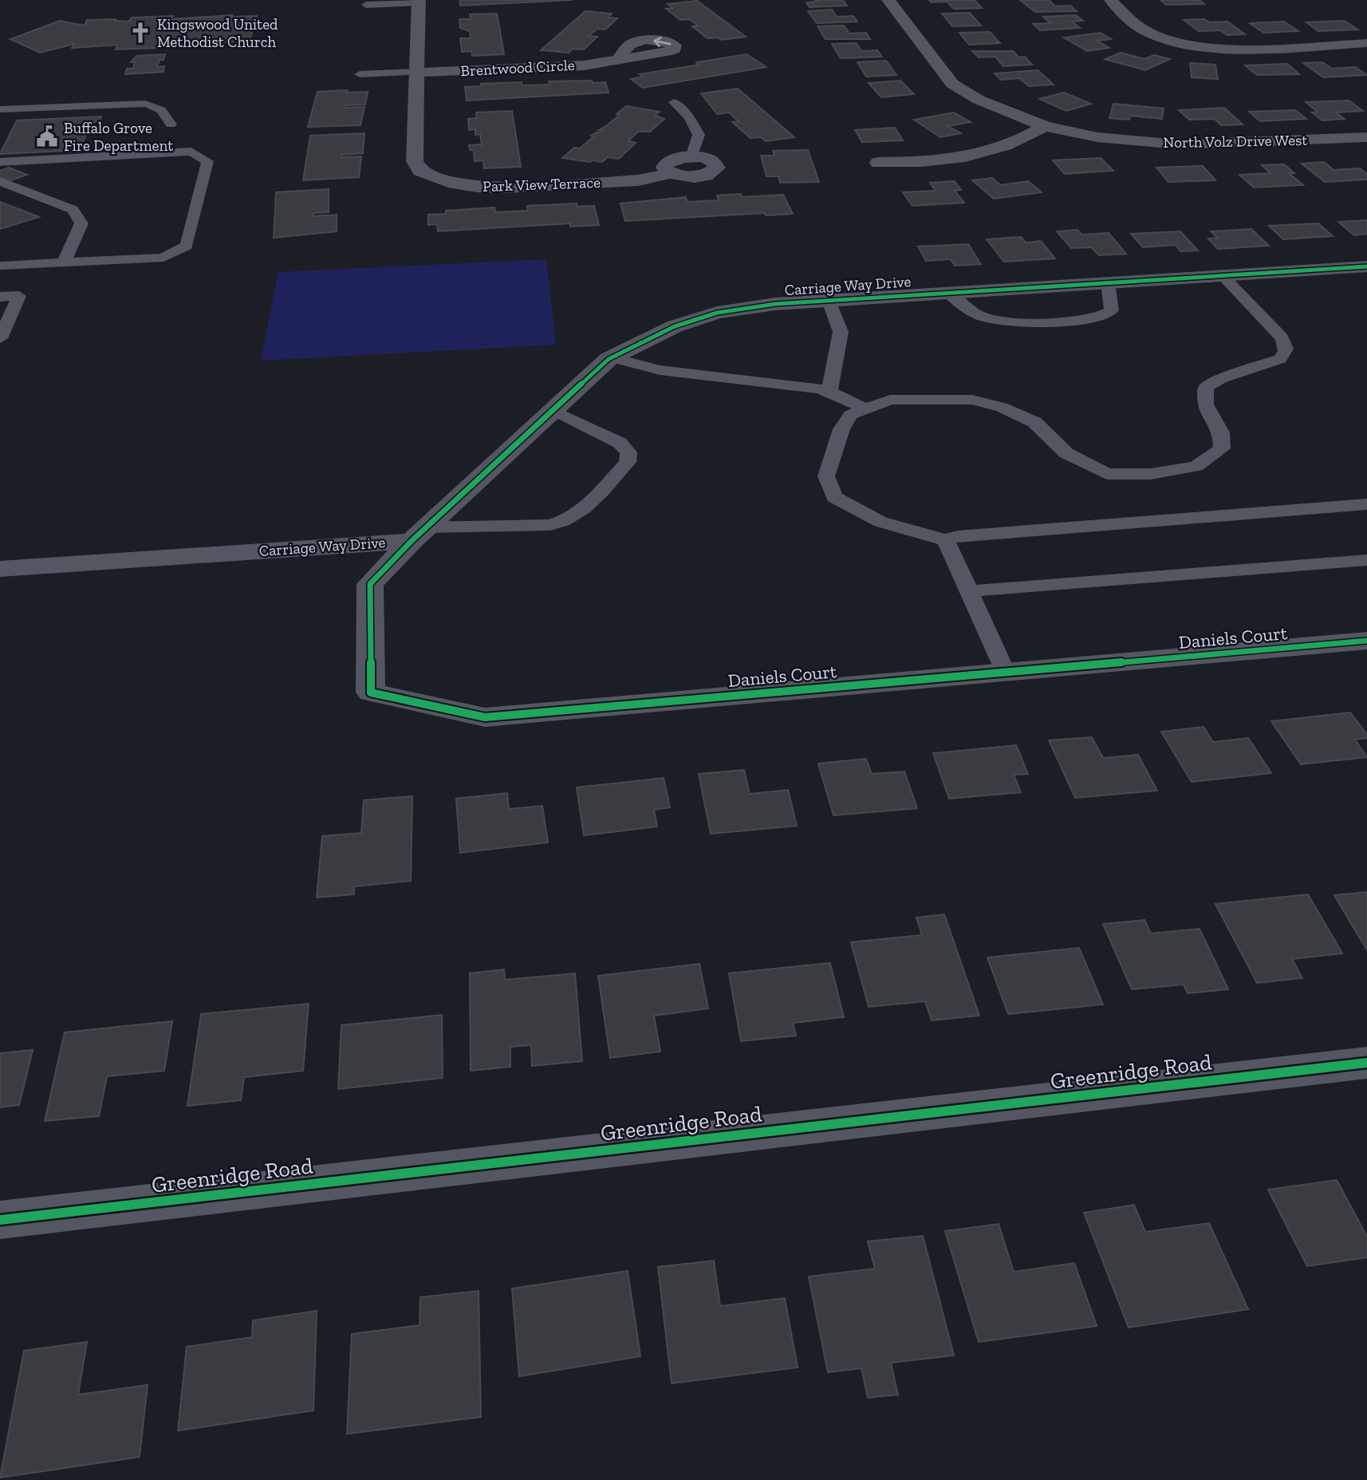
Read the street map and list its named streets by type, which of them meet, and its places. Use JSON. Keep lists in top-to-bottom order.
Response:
{
  "streets": {
    "street": [
      "Brentwood Circle",
      "North Volz Drive West",
      "Park View Terrace",
      "Carriage Way Drive",
      "Daniels Court",
      "Greenridge Road"
    ]
  },
  "crossings": [
    ["Brentwood Circle", "Park View Terrace"],
    ["Carriage Way Drive", "Daniels Court"]
  ],
  "places": {
    "church": ["Kingswood United Methodist Church"],
    "public building": ["Buffalo Grove Fire Department"]
  }
}
